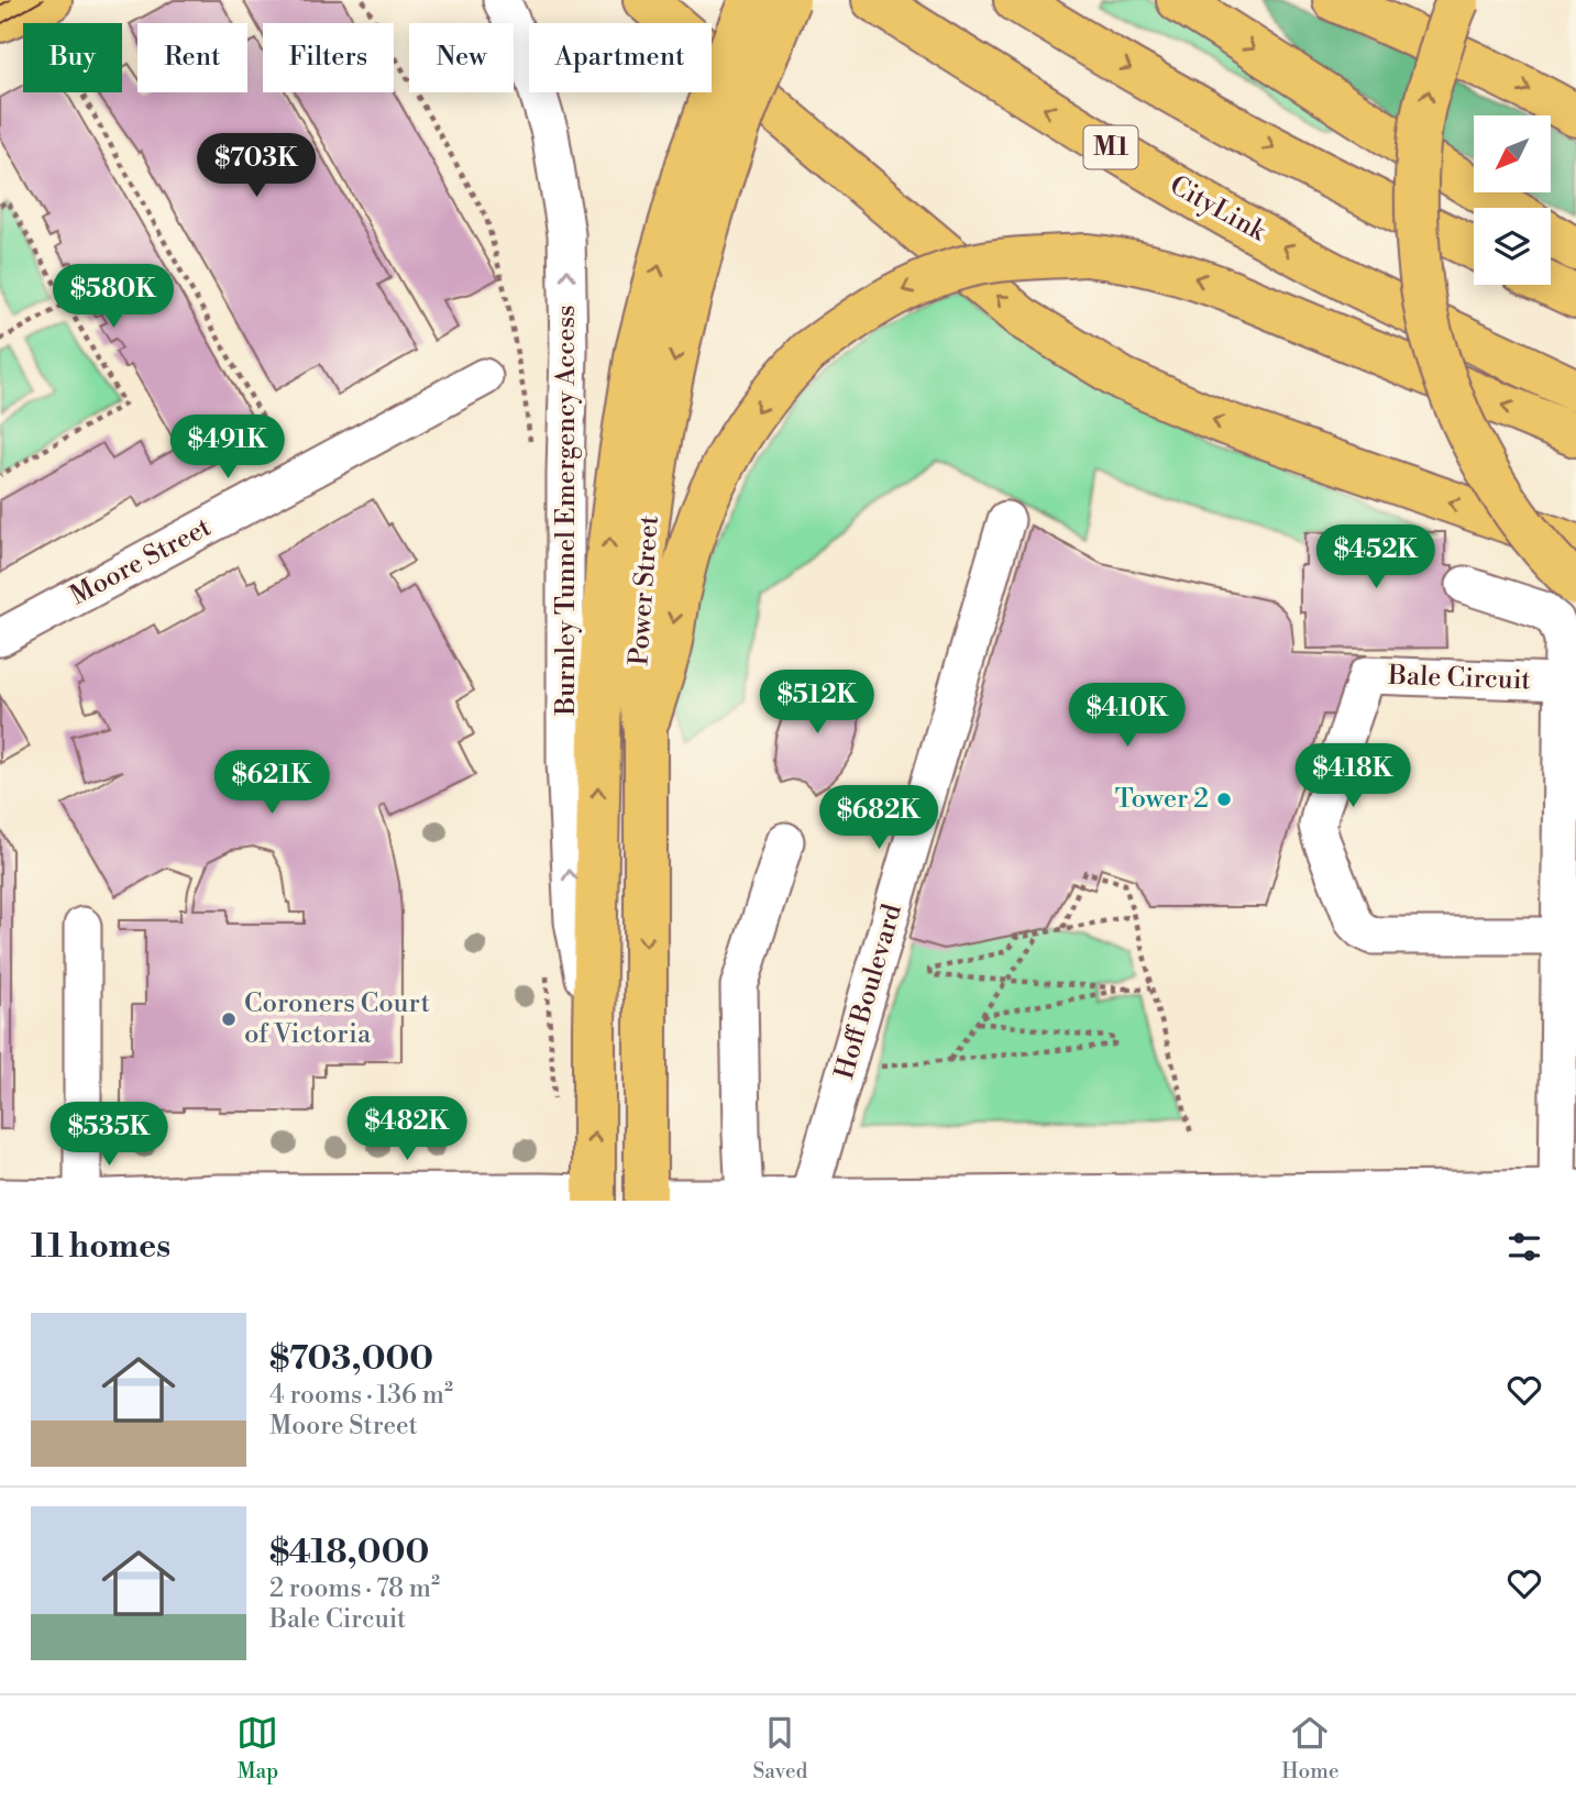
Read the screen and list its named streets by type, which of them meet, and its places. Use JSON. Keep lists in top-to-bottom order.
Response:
{
  "streets": {
    "main road": ["M1", "CityLink", "Power Street"],
    "street": [
      "Burnley Tunnel Emergency Access",
      "Moore Street",
      "Bale Circuit",
      "Hoff Boulevard"
    ]
  },
  "crossings": [
    ["Burnley Tunnel Emergency Access", "Power Street"]
  ],
  "one_way": ["Burnley Tunnel Emergency Access"],
  "places": ["Tower 2", "Coroners Court of Victoria"],
  "north": "bottom left",
  "page": {
    "chip": [
      "Buy",
      "Rent",
      "Filters",
      "New",
      "Apartment"
    ],
    "price": [
      "$703K",
      "$580K",
      "$491K",
      "$452K",
      "$512K",
      "$410K",
      "$418K",
      "$621K",
      "$682K",
      "$482K",
      "$535K"
    ],
    "heading": "11 homes",
    "list": [
      {
        "name": "$703,000",
        "note": "4 rooms · 136 m² · Moore Street"
      },
      {
        "name": "$418,000",
        "note": "2 rooms · 78 m² · Bale Circuit"
      }
    ],
    "tabs": ["Map", "Saved", "Home"]
  }
}
